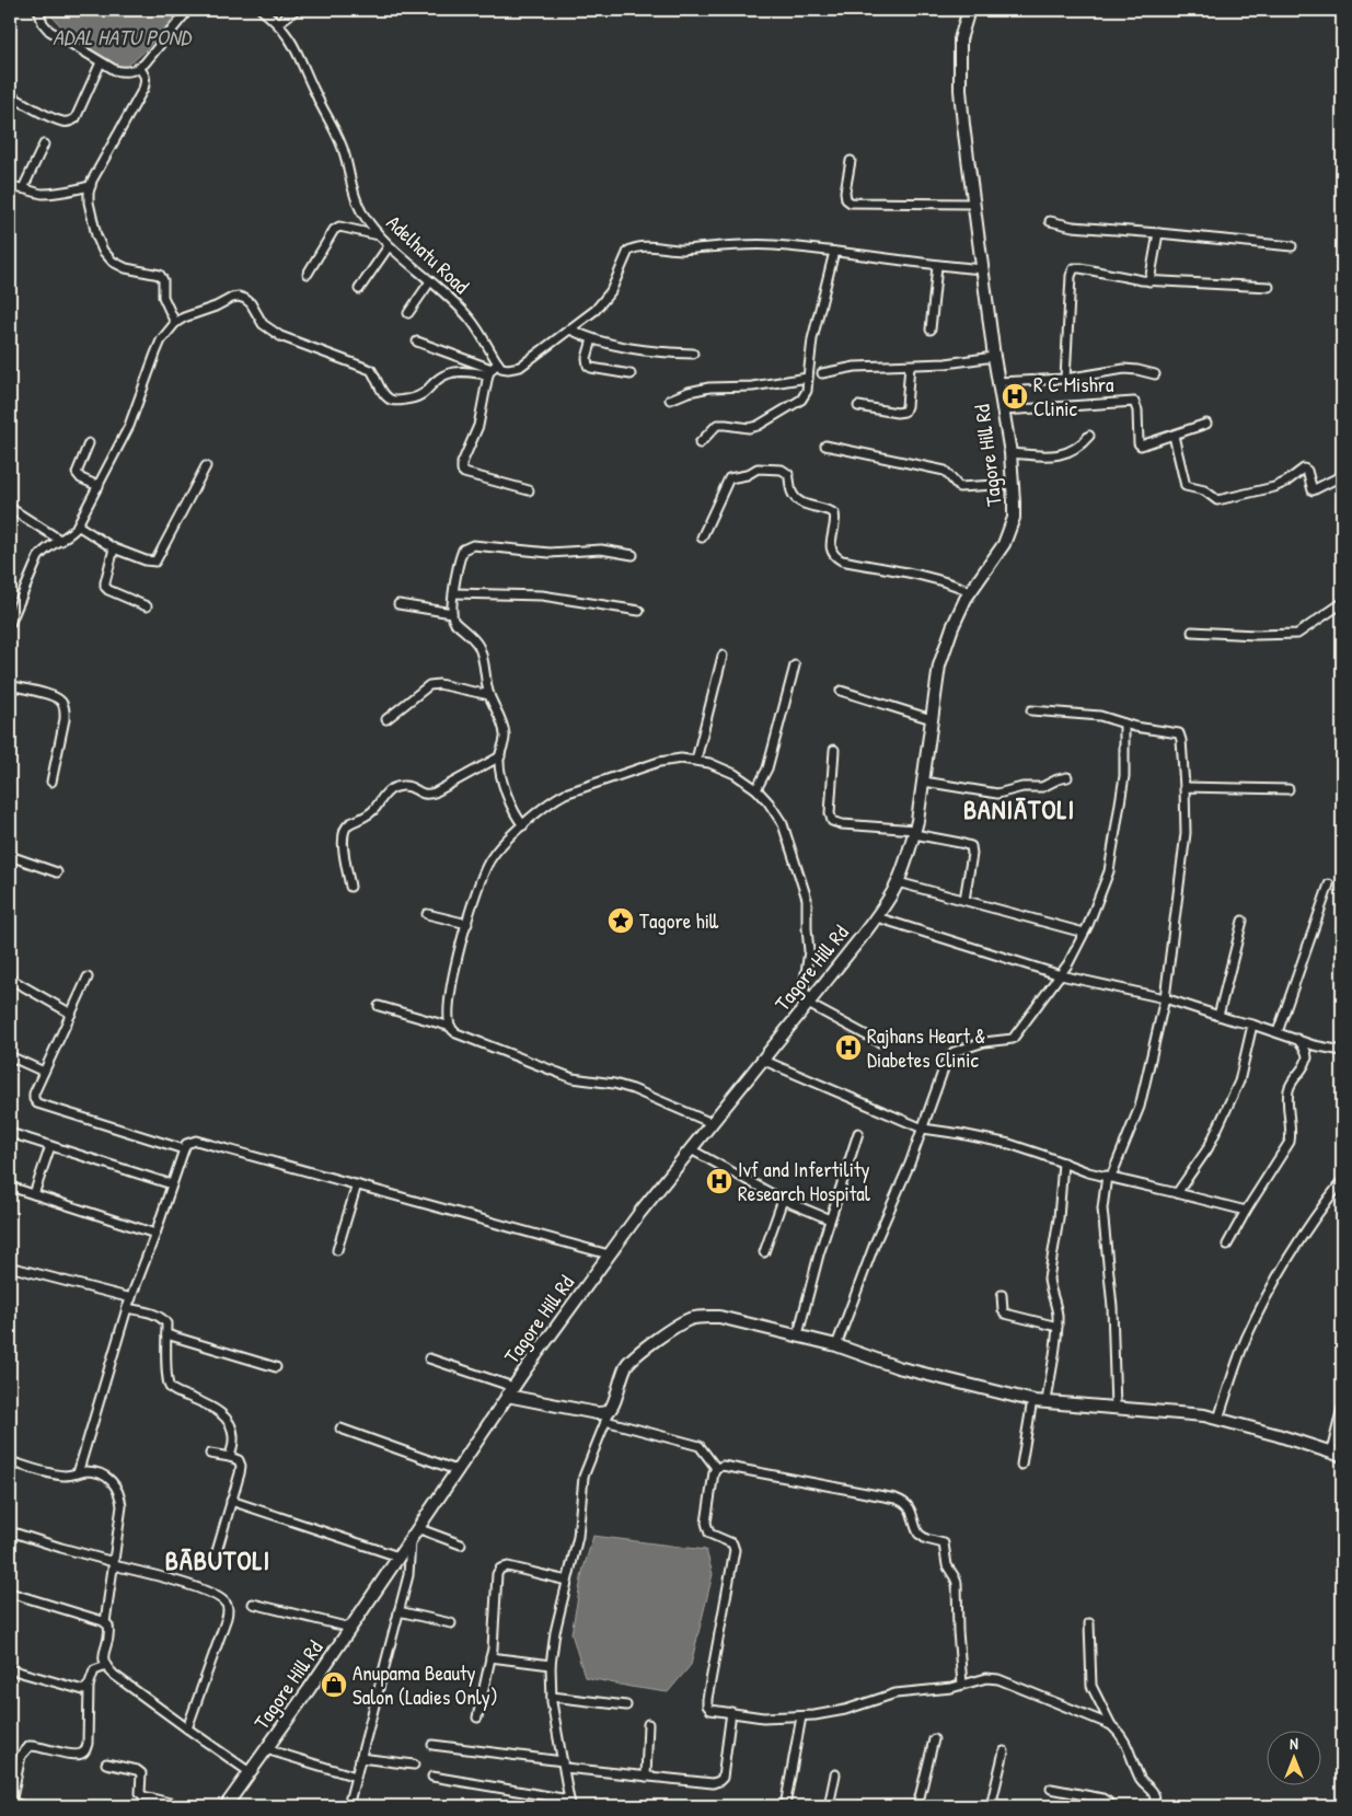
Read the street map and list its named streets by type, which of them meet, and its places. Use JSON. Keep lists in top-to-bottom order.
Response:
{
  "streets": {
    "main road": ["Tagore Hill Rd"],
    "street": ["Adelhatu Road"]
  },
  "districts": ["BANIĀTOLI", "BĀBUTOLI"],
  "water": ["ADAL HATU POND"],
  "places": {
    "hospital": ["R C Mishra Clinic", "Rajhans Heart & Diabetes Clinic", "Ivf and Infertility Research Hospital"],
    "place": ["Tagore hill"],
    "shop": ["Anupama Beauty Salon (Ladies Only)"]
  },
  "north": "top"
}
